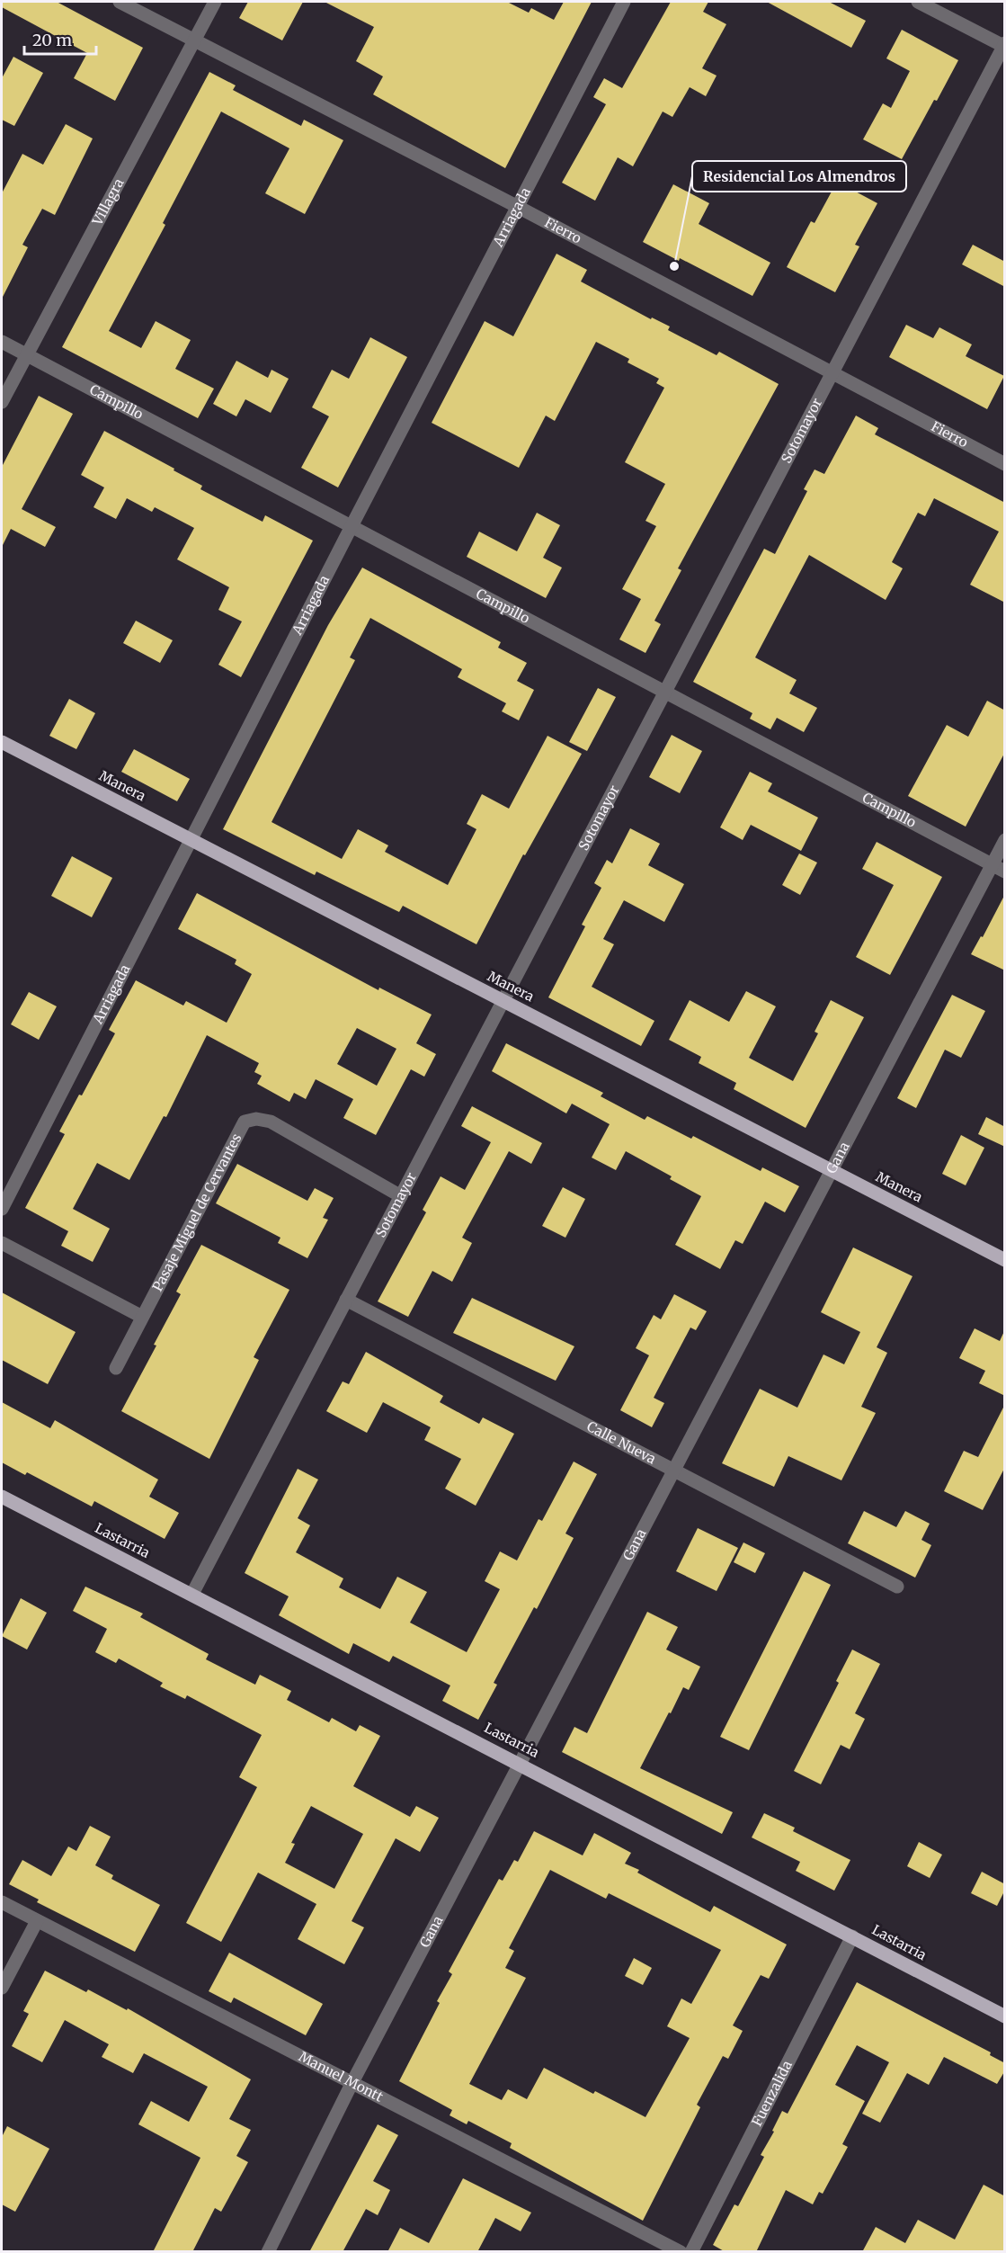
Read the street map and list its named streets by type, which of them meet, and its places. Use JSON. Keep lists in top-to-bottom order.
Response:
{
  "streets": {
    "main road": ["Manera", "Lastarria"],
    "street": [
      "Villagra",
      "Arriagada",
      "Fierro",
      "Campillo",
      "Sotomayor",
      "Gana",
      "Pasaje Miguel de Cervantes",
      "Calle Nueva",
      "Manuel Montt",
      "Fuenzalida"
    ]
  },
  "crossings": [
    ["Villagra", "Fierro"],
    ["Villagra", "Campillo"],
    ["Arriagada", "Fierro"],
    ["Arriagada", "Campillo"],
    ["Arriagada", "Manera"],
    ["Fierro", "Sotomayor"],
    ["Campillo", "Sotomayor"],
    ["Campillo", "Gana"],
    ["Sotomayor", "Manera"],
    ["Sotomayor", "Pasaje Miguel de Cervantes"],
    ["Sotomayor", "Calle Nueva"],
    ["Sotomayor", "Lastarria"],
    ["Manera", "Gana"],
    ["Gana", "Calle Nueva"],
    ["Gana", "Lastarria"],
    ["Gana", "Manuel Montt"],
    ["Lastarria", "Fuenzalida"]
  ],
  "places": ["Residencial Los Almendros"],
  "scale_bar": "20 m"
}
